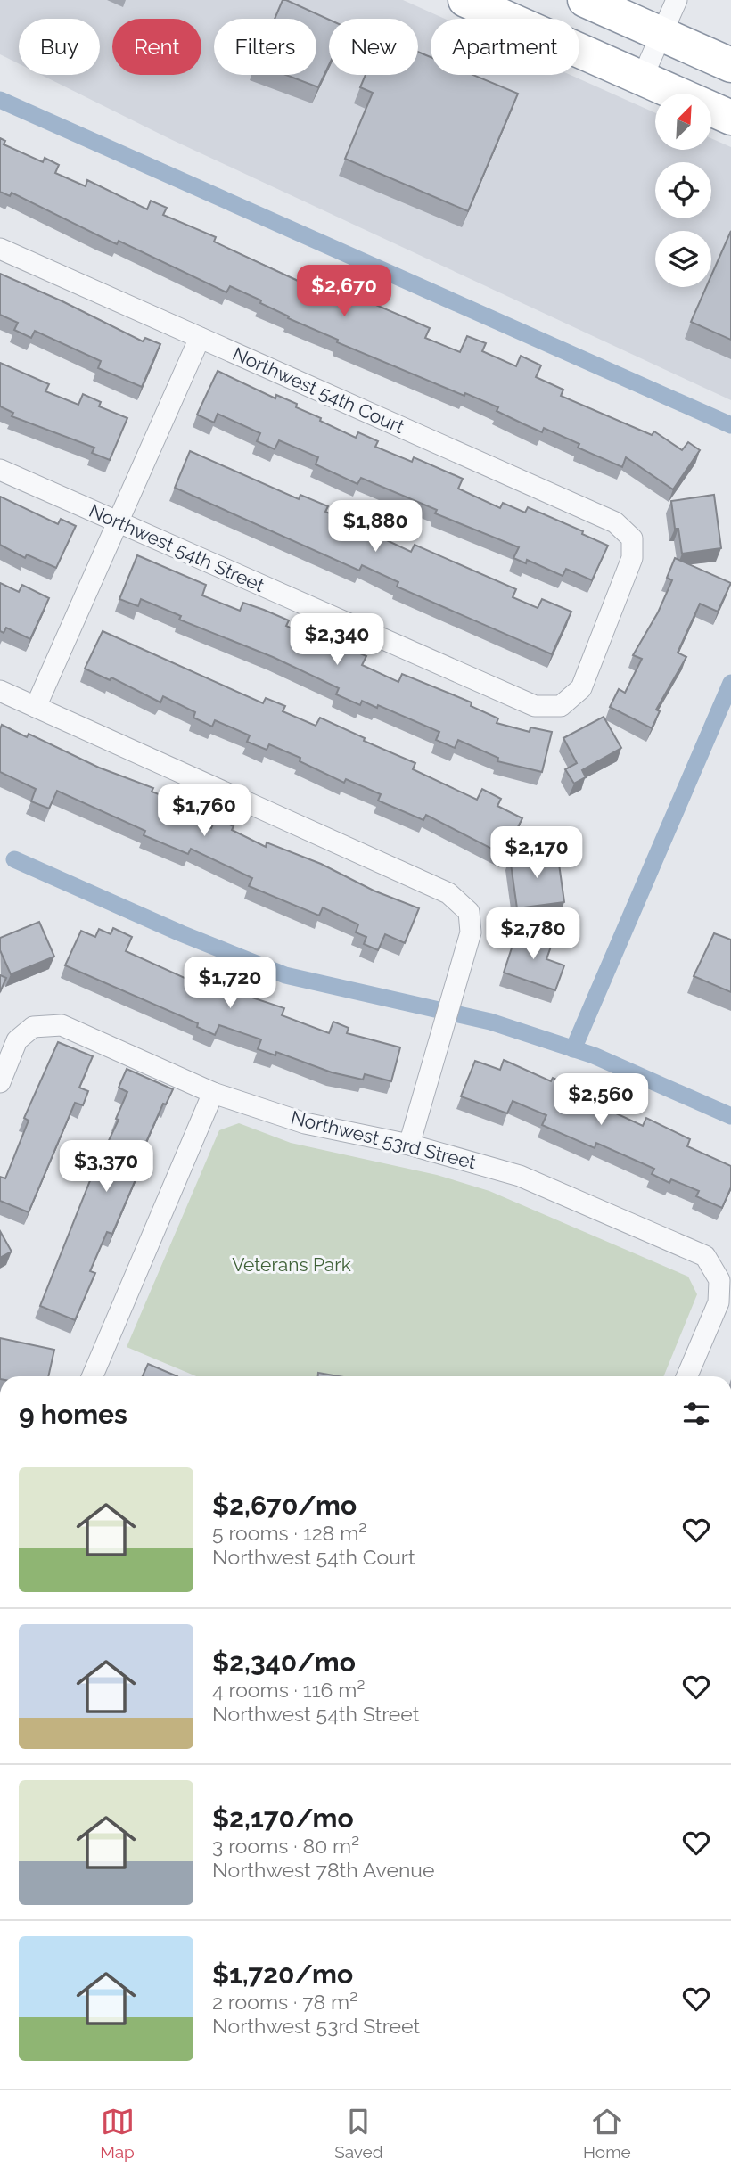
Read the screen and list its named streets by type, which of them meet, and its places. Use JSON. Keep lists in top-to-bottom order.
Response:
{
  "streets": {
    "street": ["Northwest 54th Court", "Northwest 54th Street", "Northwest 53rd Street"]
  },
  "crossings": [
    ["Northwest 54th Court", "Northwest 54th Street"]
  ],
  "parks": ["Veterans Park"],
  "north": "top right",
  "page": {
    "chip": [
      "Buy",
      "Rent",
      "Filters",
      "New",
      "Apartment"
    ],
    "price": [
      "$2,670",
      "$1,880",
      "$2,340",
      "$1,760",
      "$2,170",
      "$2,780",
      "$1,720",
      "$2,560",
      "$3,370"
    ],
    "heading": "9 homes",
    "list": [
      {
        "name": "$2,670/mo",
        "note": "5 rooms · 128 m² · Northwest 54th Court"
      },
      {
        "name": "$2,340/mo",
        "note": "4 rooms · 116 m² · Northwest 54th Street"
      },
      {
        "name": "$2,170/mo",
        "note": "3 rooms · 80 m² · Northwest 78th Avenue"
      },
      {
        "name": "$1,720/mo",
        "note": "2 rooms · 78 m² · Northwest 53rd Street"
      }
    ],
    "tabs": ["Map", "Saved", "Home"]
  }
}
